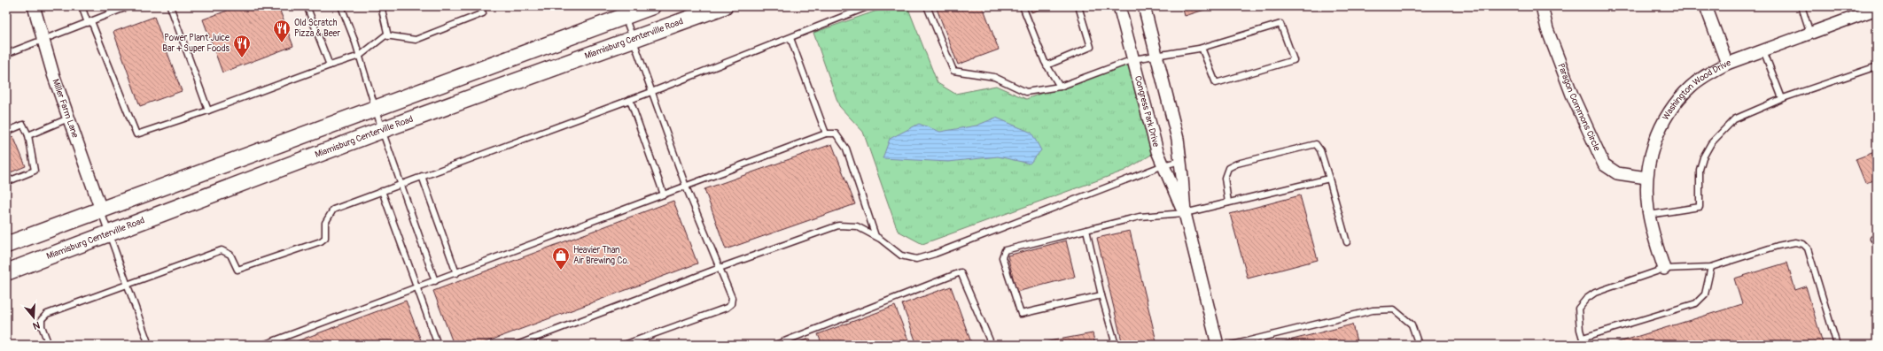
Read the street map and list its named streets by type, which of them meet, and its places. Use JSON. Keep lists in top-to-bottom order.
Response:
{
  "streets": {
    "main road": ["Miamisburg Centerville Road"],
    "street": [
      "Washington Wood Drive",
      "Paragon Commons Circle",
      "Miller Farm Lane",
      "Congress Park Drive"
    ]
  },
  "crossings": [
    ["Washington Wood Drive", "Paragon Commons Circle"]
  ],
  "places": {
    "restaurant": ["Old Scratch Pizza & Beer", "Power Plant Juice Bar + Super Foods"],
    "shop": ["Heavier Than Air Brewing Co."]
  },
  "north": "bottom"
}
